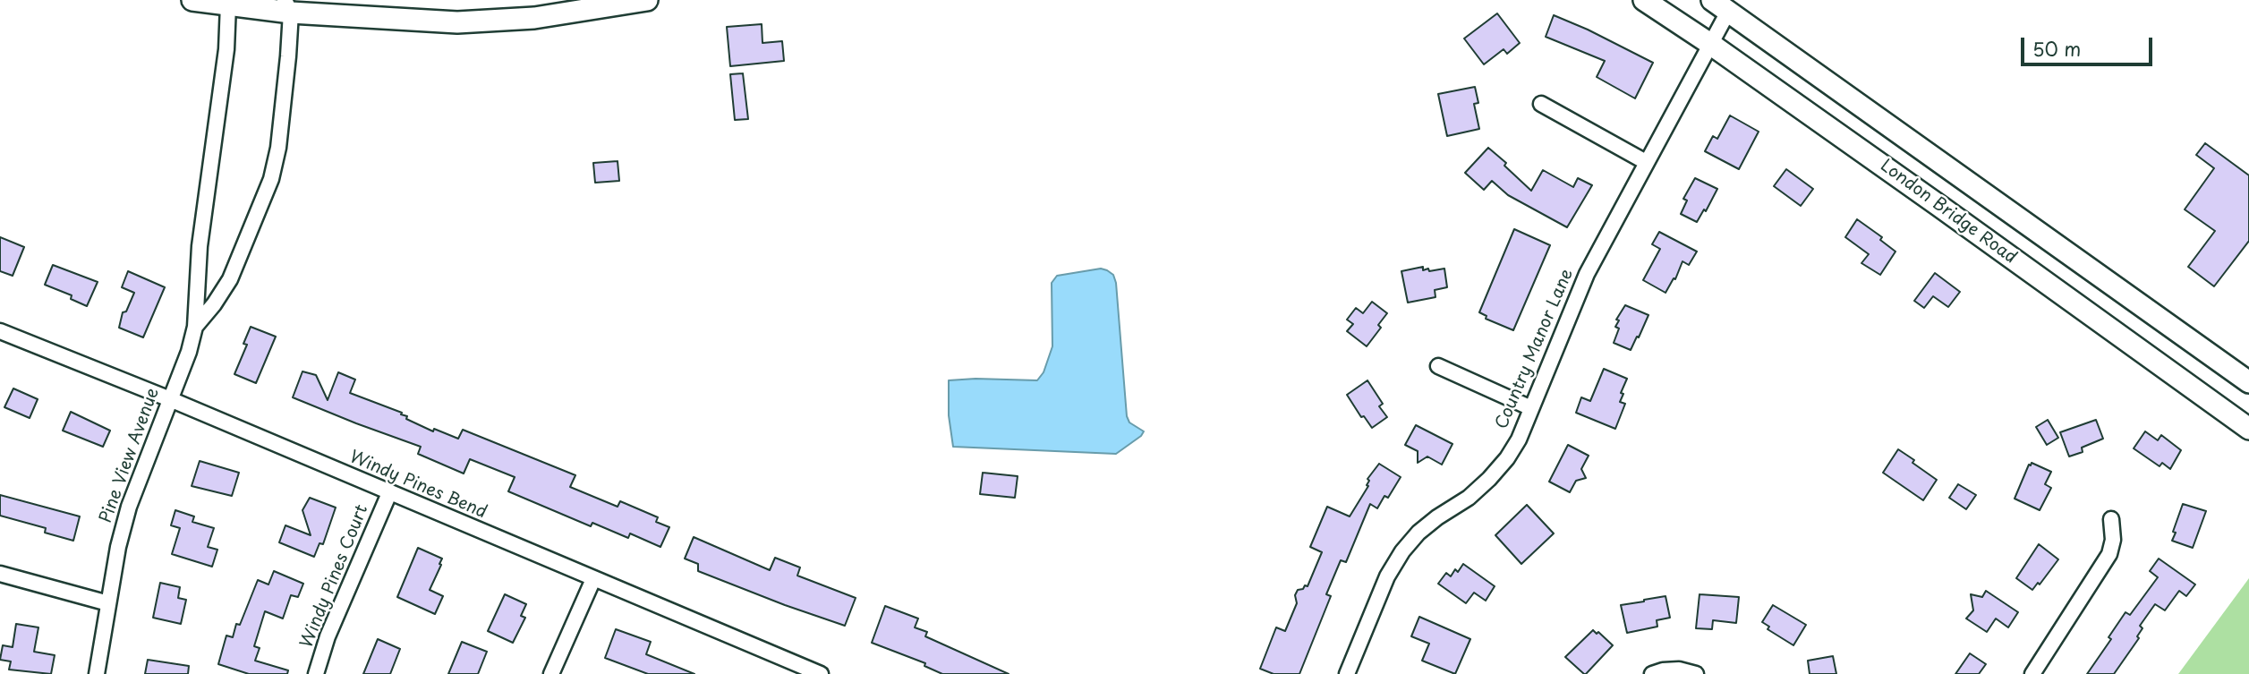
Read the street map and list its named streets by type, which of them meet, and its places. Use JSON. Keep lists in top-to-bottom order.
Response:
{
  "streets": {
    "main road": ["London Bridge Road"],
    "street": [
      "Country Manor Lane",
      "Pine View Avenue",
      "Windy Pines Bend",
      "Windy Pines Court"
    ]
  },
  "crossings": [
    ["London Bridge Road", "Country Manor Lane"],
    ["Pine View Avenue", "Windy Pines Bend"],
    ["Windy Pines Bend", "Windy Pines Court"]
  ],
  "scale_bar": "50 m"
}
